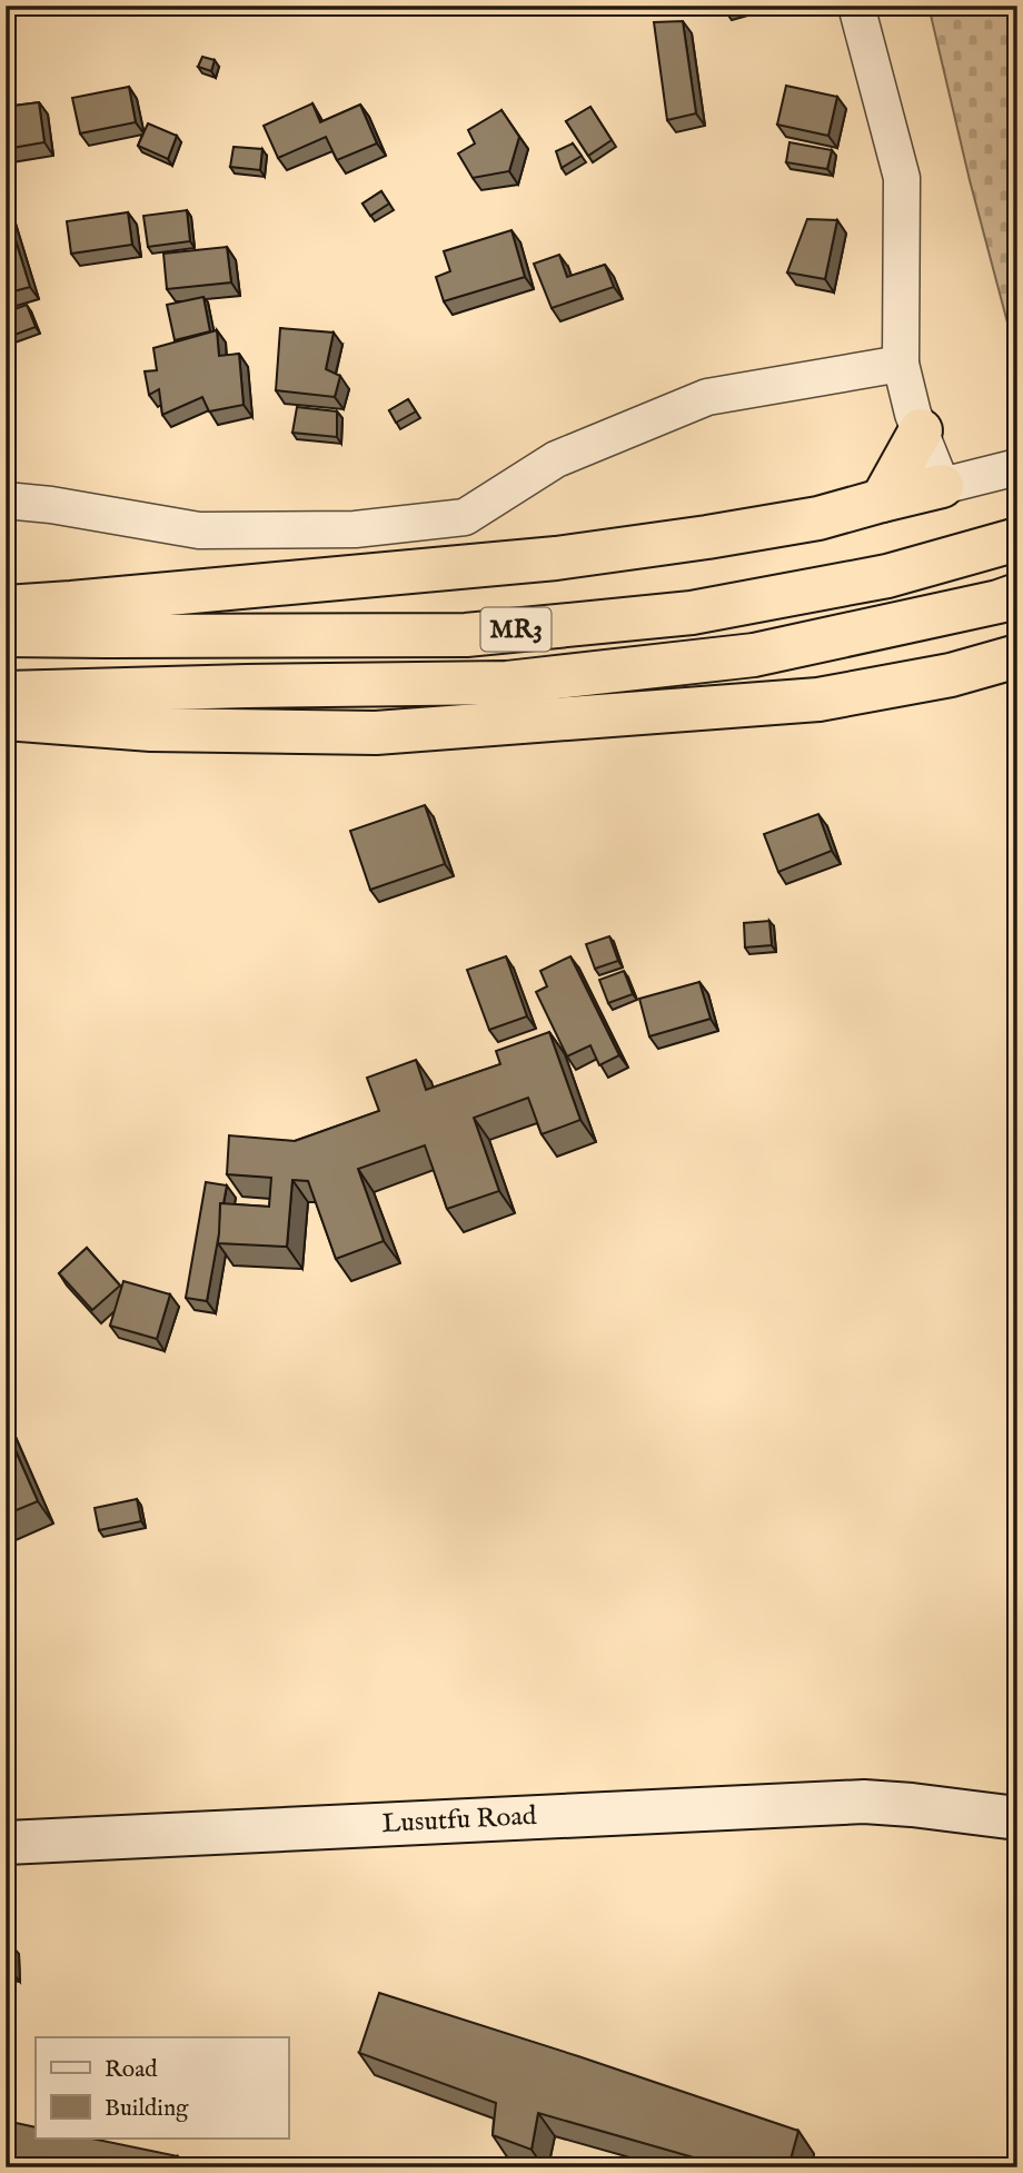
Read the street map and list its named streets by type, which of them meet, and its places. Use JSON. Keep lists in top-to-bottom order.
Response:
{
  "streets": {
    "highway": ["MR3"],
    "street": ["Lusutfu Road"]
  },
  "legend": ["Road", "Building"]
}
